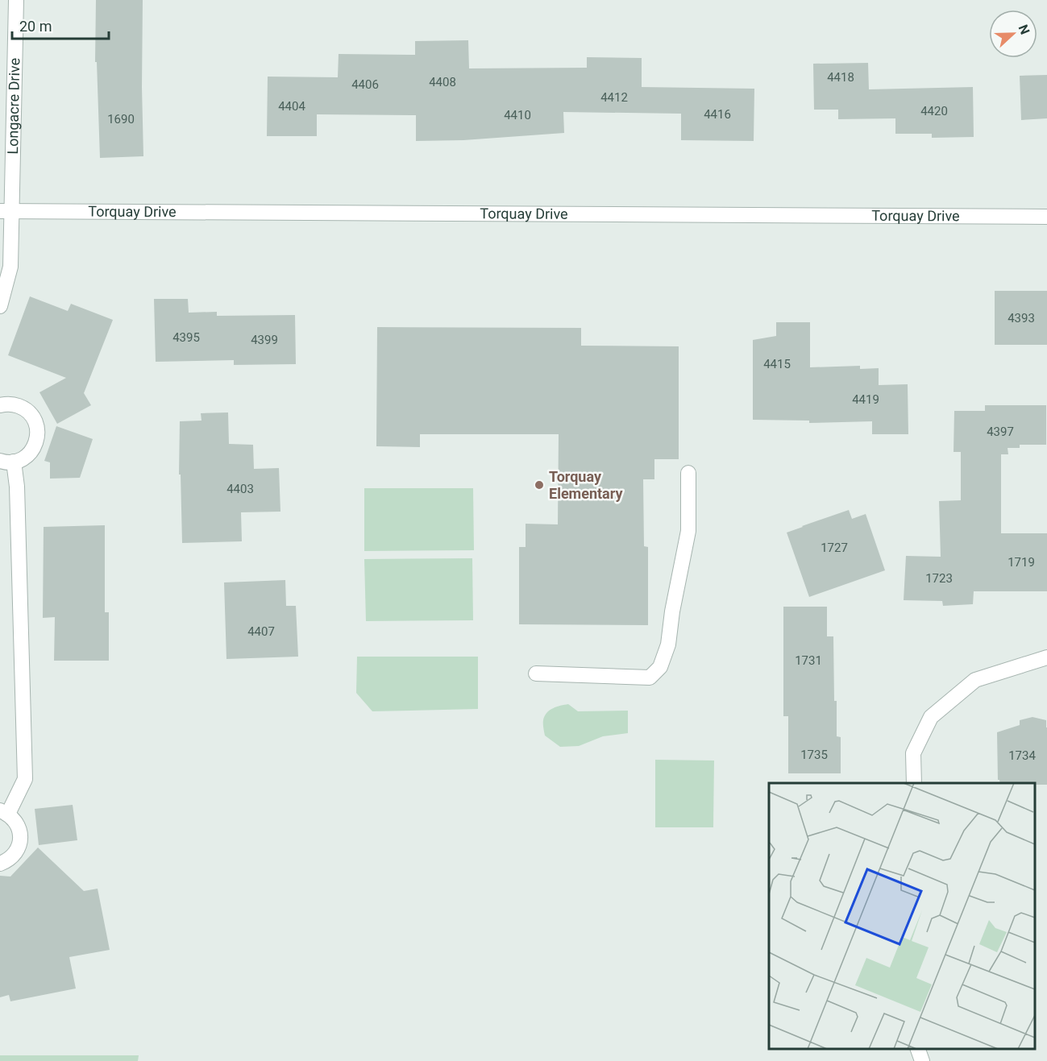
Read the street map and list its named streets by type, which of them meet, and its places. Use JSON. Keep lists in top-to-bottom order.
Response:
{
  "streets": {
    "street": ["Longacre Drive", "Torquay Drive"]
  },
  "crossings": [
    ["Longacre Drive", "Torquay Drive"]
  ],
  "places": ["Torquay Elementary"],
  "house_numbers": [
    "4418",
    "4408",
    "4406",
    "4412",
    "4404",
    "4420",
    "4416",
    "4410",
    "1690",
    "4393",
    "4395",
    "4399",
    "4415",
    "4419",
    "4397",
    "4403",
    "1727",
    "1719",
    "1723",
    "4407",
    "1731",
    "1735",
    "1734"
  ],
  "scale_bar": "20 m",
  "north": "right"
}
